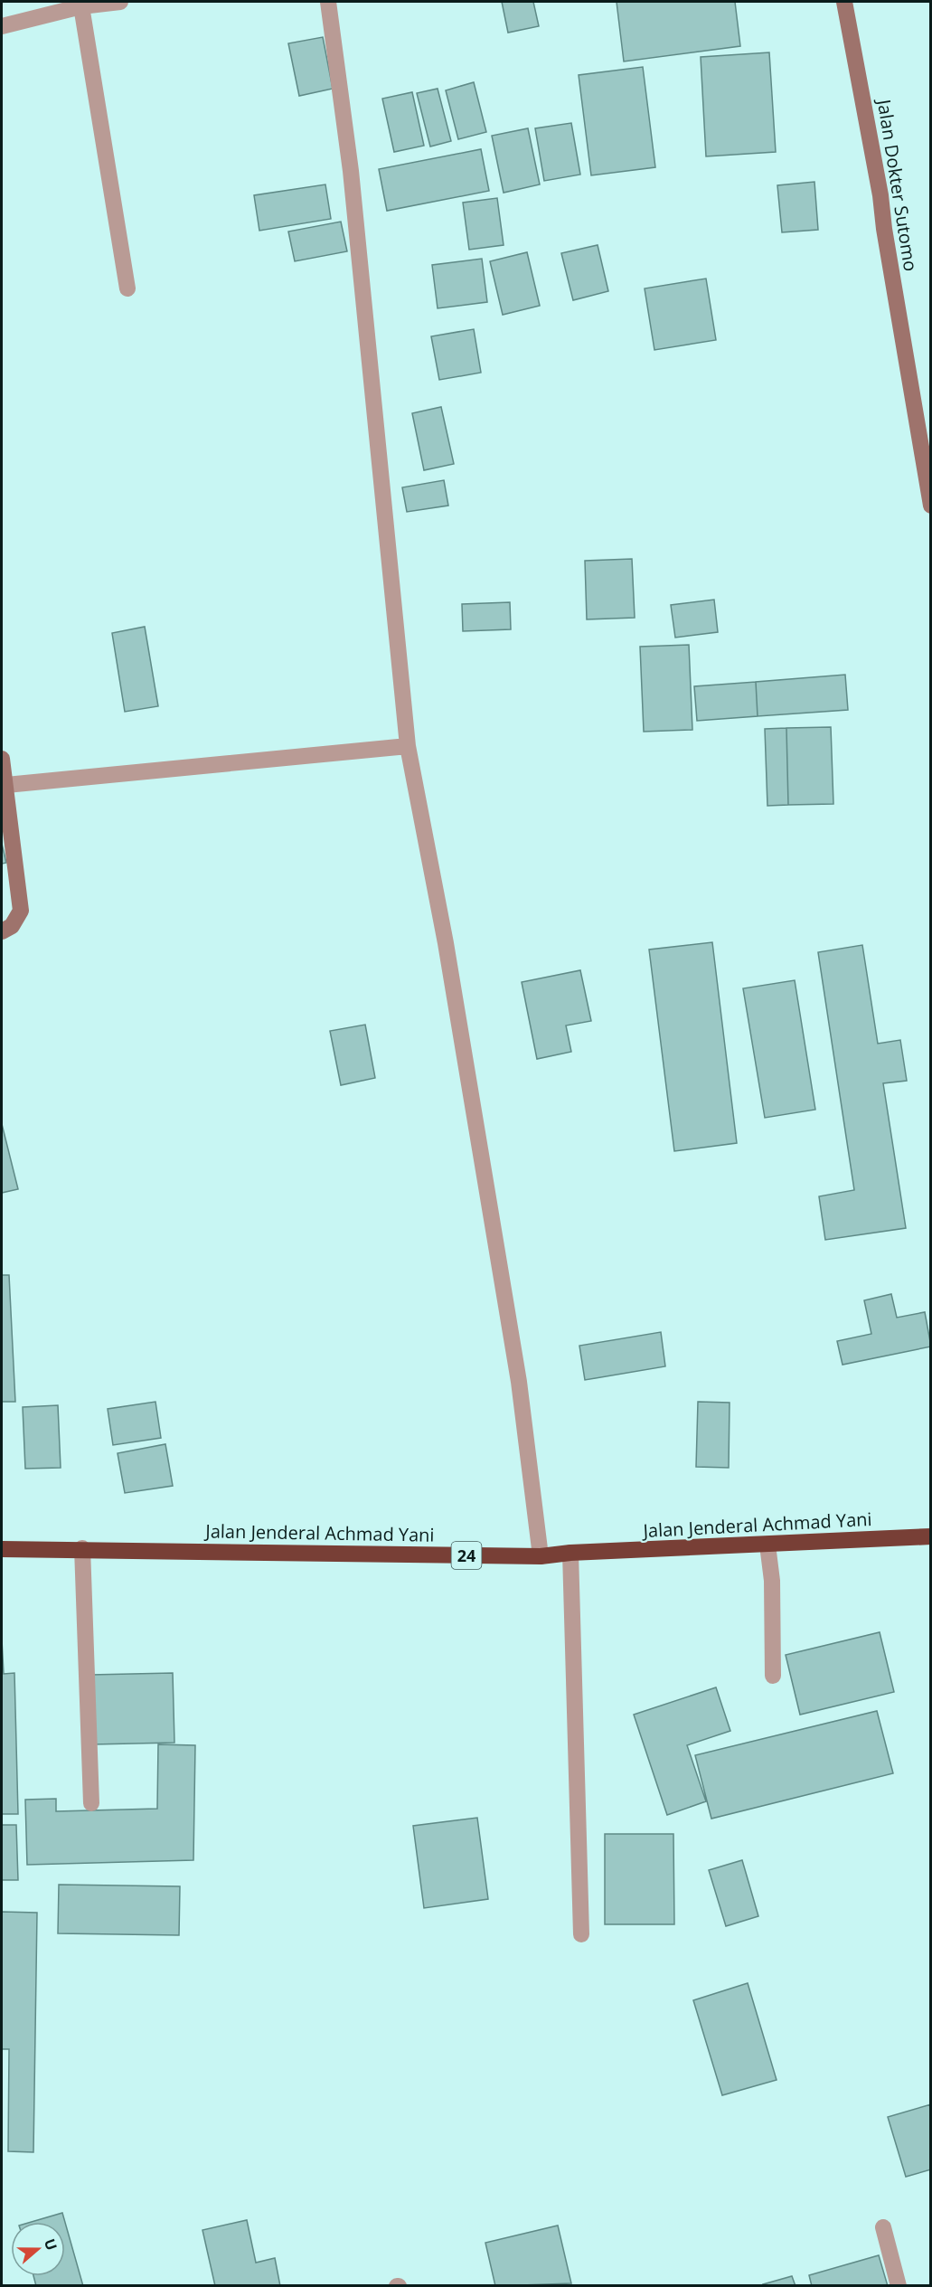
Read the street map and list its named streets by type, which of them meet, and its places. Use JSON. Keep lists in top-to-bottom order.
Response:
{
  "streets": {
    "highway": ["Jalan Jenderal Achmad Yani", "24"],
    "main road": ["Jalan Dokter Sutomo"]
  },
  "north": "right"
}
